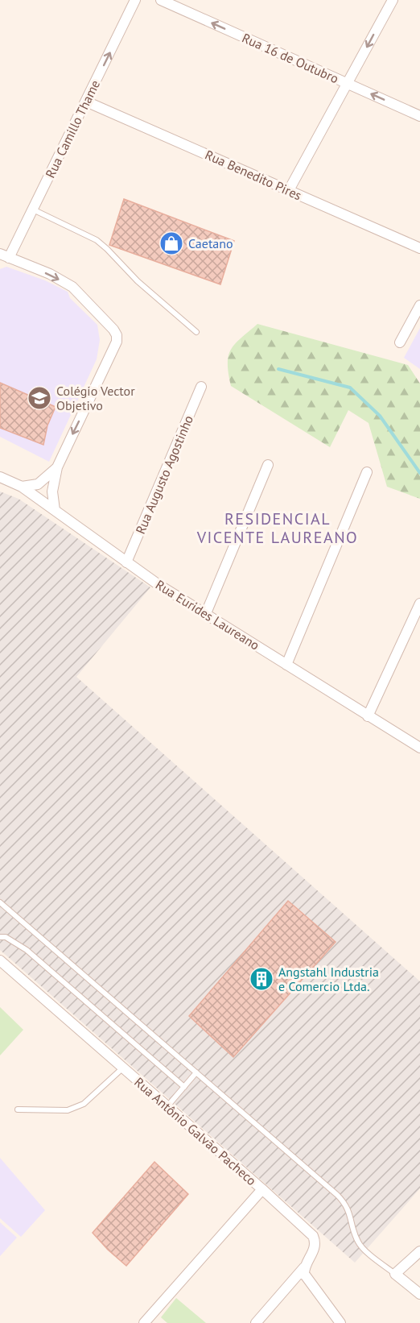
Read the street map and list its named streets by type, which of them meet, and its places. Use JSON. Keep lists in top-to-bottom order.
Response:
{
  "streets": {
    "street": [
      "Rua 16 de Outubro",
      "Rua Camillo Thame",
      "Rua Benedito Pires",
      "Rua Augusto Agostinho",
      "Rua Eurides Laureano",
      "Rua Antônio Galvão Pacheco"
    ]
  },
  "crossings": [
    ["Rua Camillo Thame", "Rua Benedito Pires"],
    ["Rua Augusto Agostinho", "Rua Eurides Laureano"]
  ],
  "one_way": ["Rua 16 de Outubro", "Rua Camillo Thame"],
  "districts": ["RESIDENCIAL VICENTE LAUREANO"],
  "places": {
    "shop": ["Caetano"],
    "school or university": ["Colégio Vector Objetivo"],
    "building": ["Angstahl Industria e Comercio Ltda."]
  }
}
